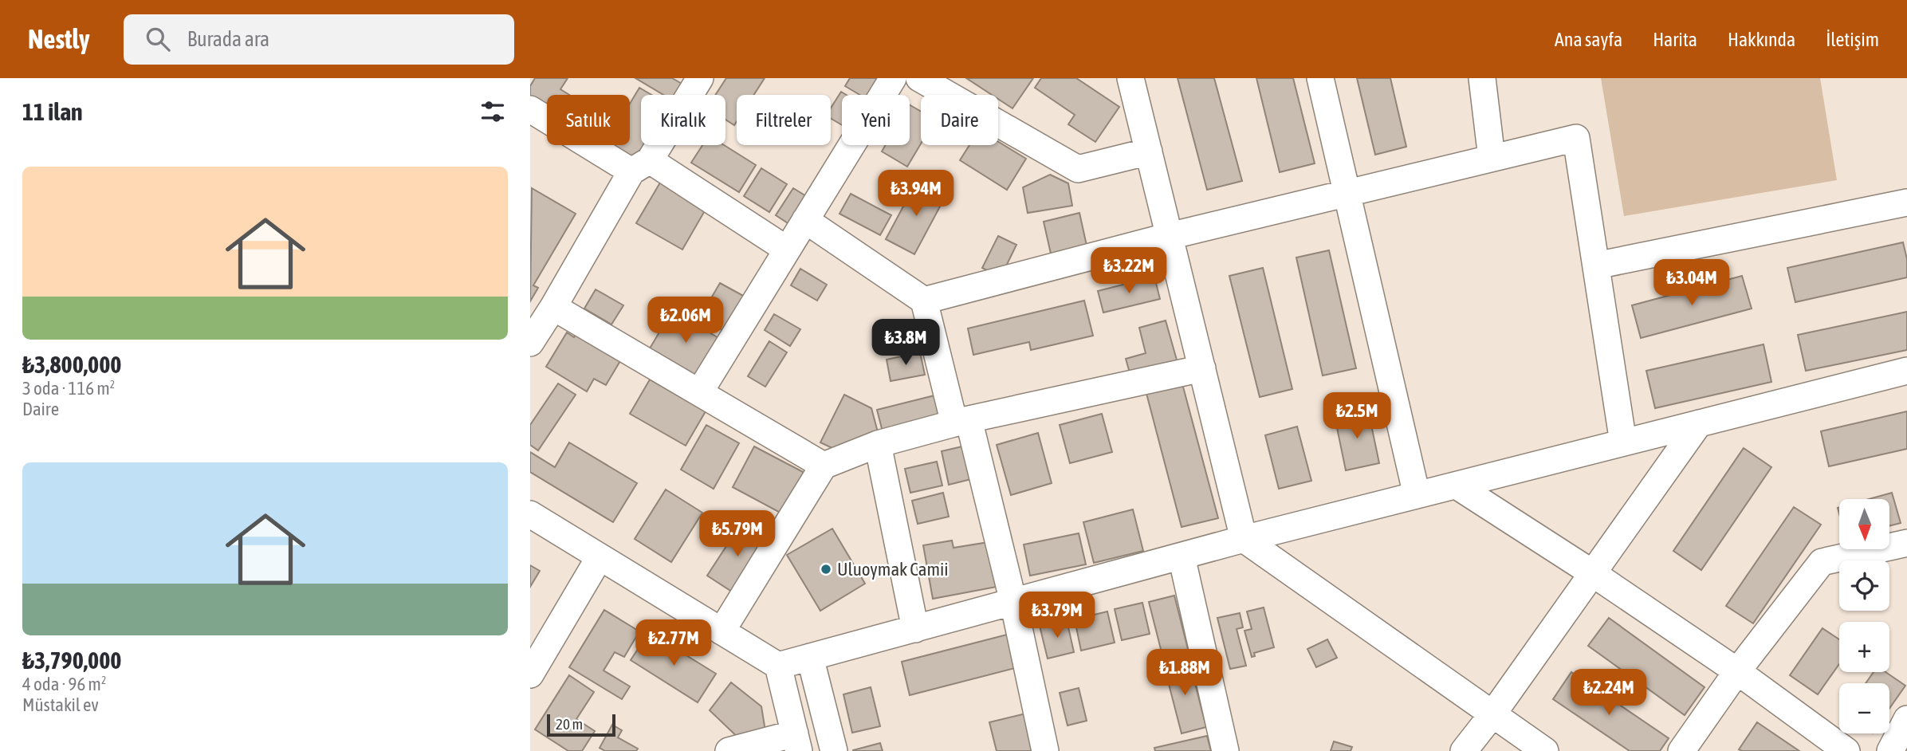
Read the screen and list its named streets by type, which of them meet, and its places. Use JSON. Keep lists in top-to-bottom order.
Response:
{
  "places": ["Uluoymak Camii"],
  "scale_bar": "20 m",
  "north": "bottom",
  "page": {
    "header": "Nestly",
    "search": "Burada ara",
    "nav": [
      "Ana sayfa",
      "Harita",
      "Hakkında",
      "İletişim"
    ],
    "heading": "11 ilan",
    "chip": [
      "Satılık",
      "Kiralık",
      "Filtreler",
      "Yeni",
      "Daire"
    ],
    "list": [
      {
        "name": "₺3,800,000",
        "note": "3 oda · 116 m² · Daire"
      },
      {
        "name": "₺3,790,000",
        "note": "4 oda · 96 m² · Müstakil ev"
      }
    ],
    "price": [
      "₺3.94M",
      "₺3.22M",
      "₺3.04M",
      "₺2.06M",
      "₺3.8M",
      "₺2.5M",
      "₺5.79M",
      "₺3.79M",
      "₺2.77M",
      "₺1.88M",
      "₺2.24M"
    ],
    "map_buttons": ["+", "−"],
    "scale": "20 m"
  }
}
